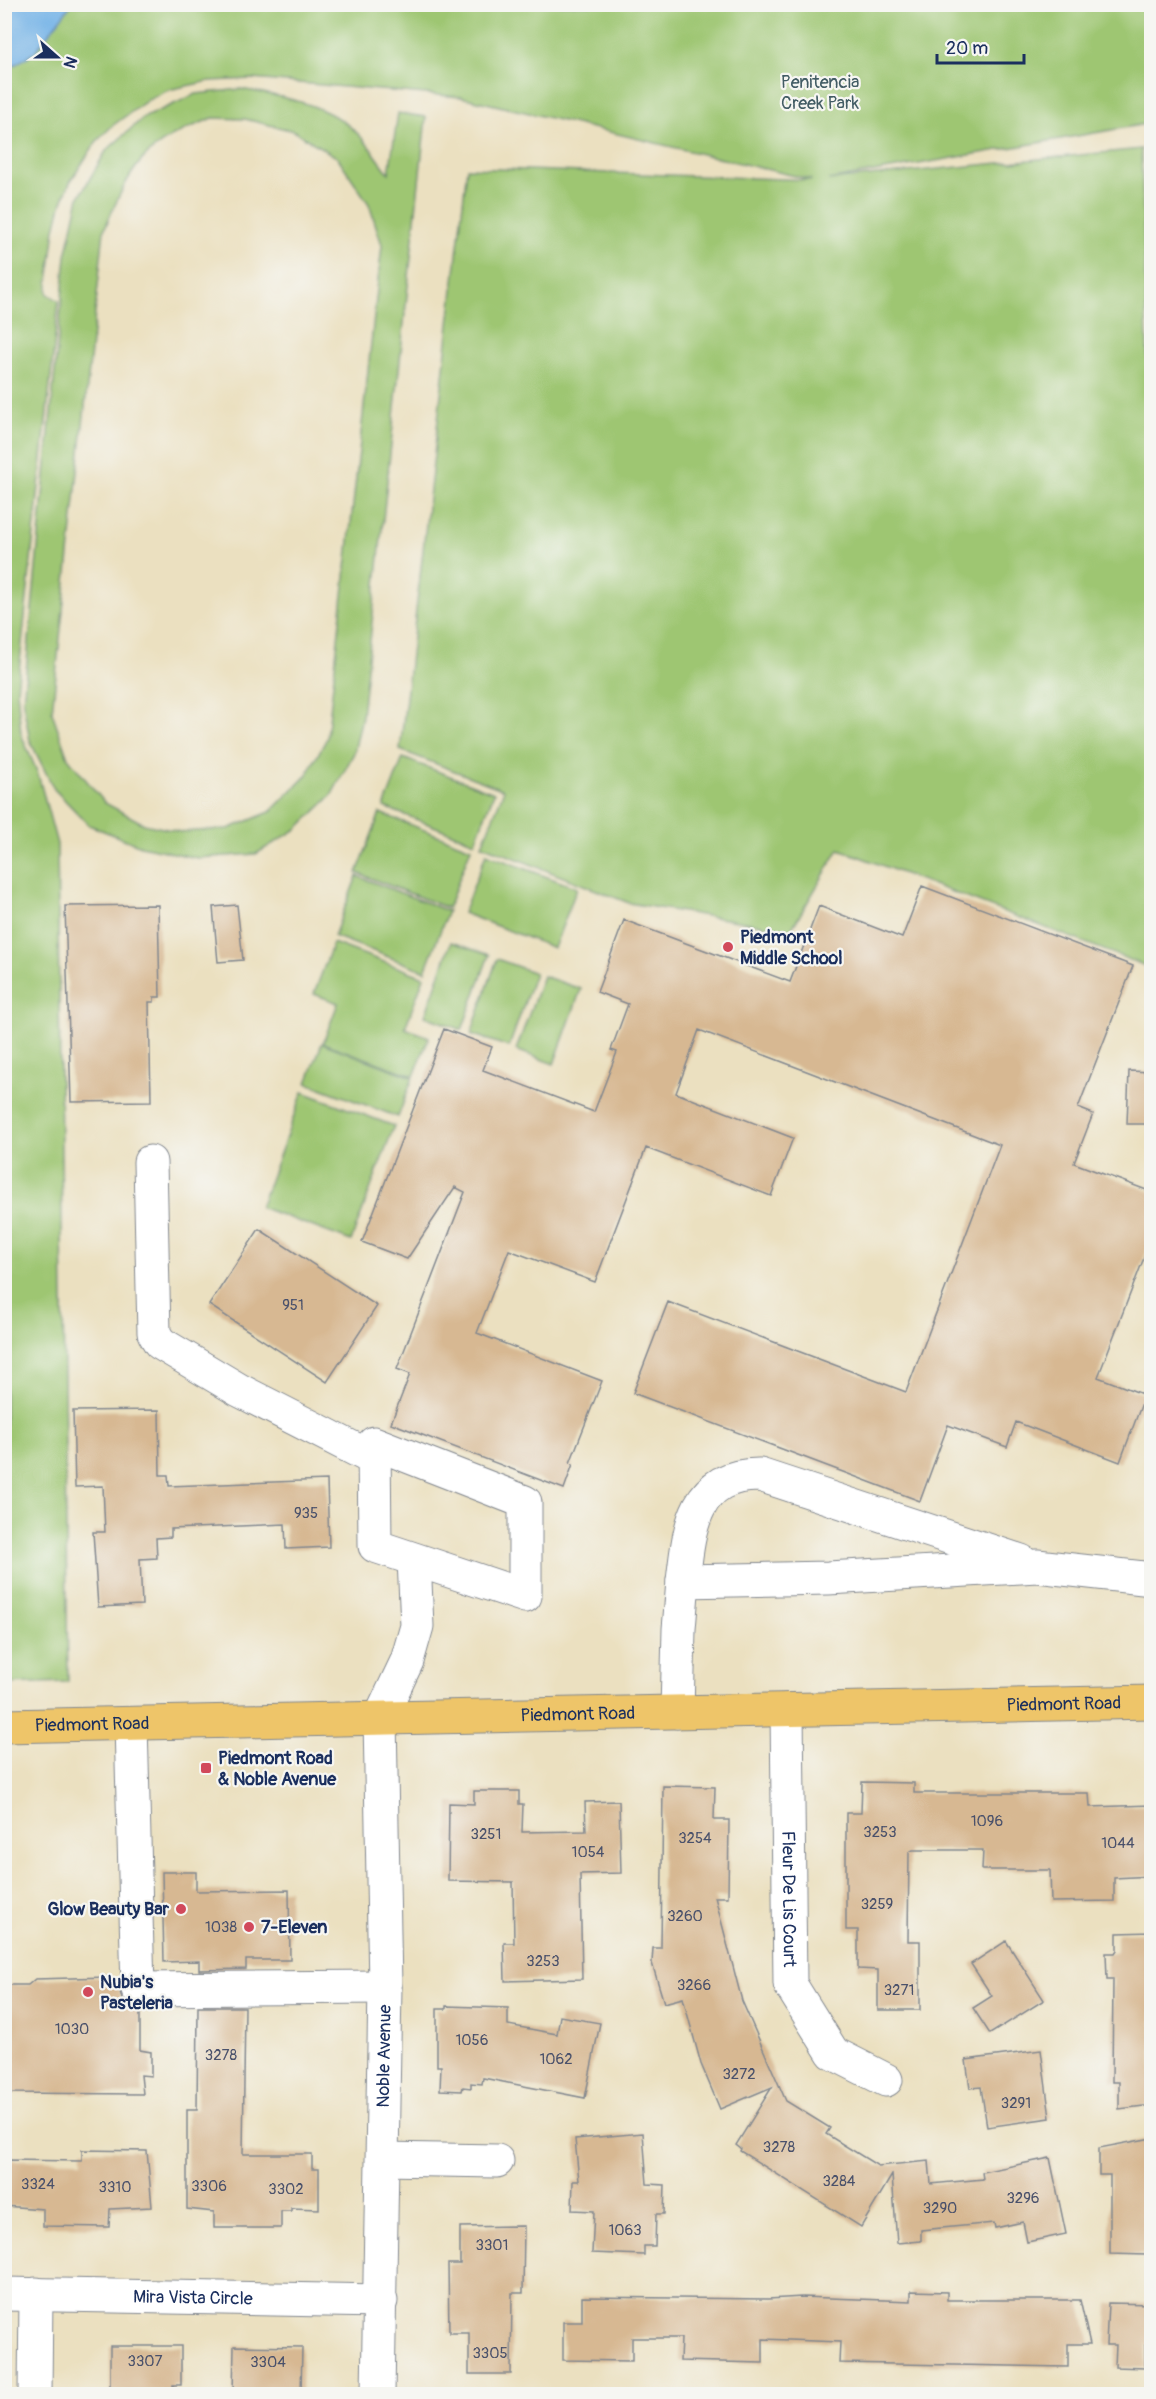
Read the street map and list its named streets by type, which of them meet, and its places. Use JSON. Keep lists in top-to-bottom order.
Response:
{
  "streets": {
    "main road": ["Piedmont Road"],
    "street": ["Fleur De Lis Court", "Noble Avenue", "Mira Vista Circle"]
  },
  "crossings": [
    ["Piedmont Road", "Fleur De Lis Court"],
    ["Piedmont Road", "Noble Avenue"],
    ["Noble Avenue", "Mira Vista Circle"]
  ],
  "parks": ["Penitencia Creek Park"],
  "places": {
    "other": [
      "Piedmont Middle School",
      "Glow Beauty Bar",
      "7-Eleven",
      "Nubia's Pasteleria"
    ],
    "transit": ["Piedmont Road & Noble Avenue"]
  },
  "house_numbers": [
    "951",
    "935",
    "1096",
    "3253",
    "3251",
    "3254",
    "1044",
    "1054",
    "3259",
    "3260",
    "1038",
    "3253",
    "3266",
    "3271",
    "1030",
    "1056",
    "3278",
    "1062",
    "3272",
    "3291",
    "3278",
    "3284",
    "3324",
    "3306",
    "3310",
    "3302",
    "3296",
    "3290",
    "1063",
    "3301",
    "3305",
    "3307",
    "3304"
  ],
  "scale_bar": "20 m",
  "north": "right"
}
